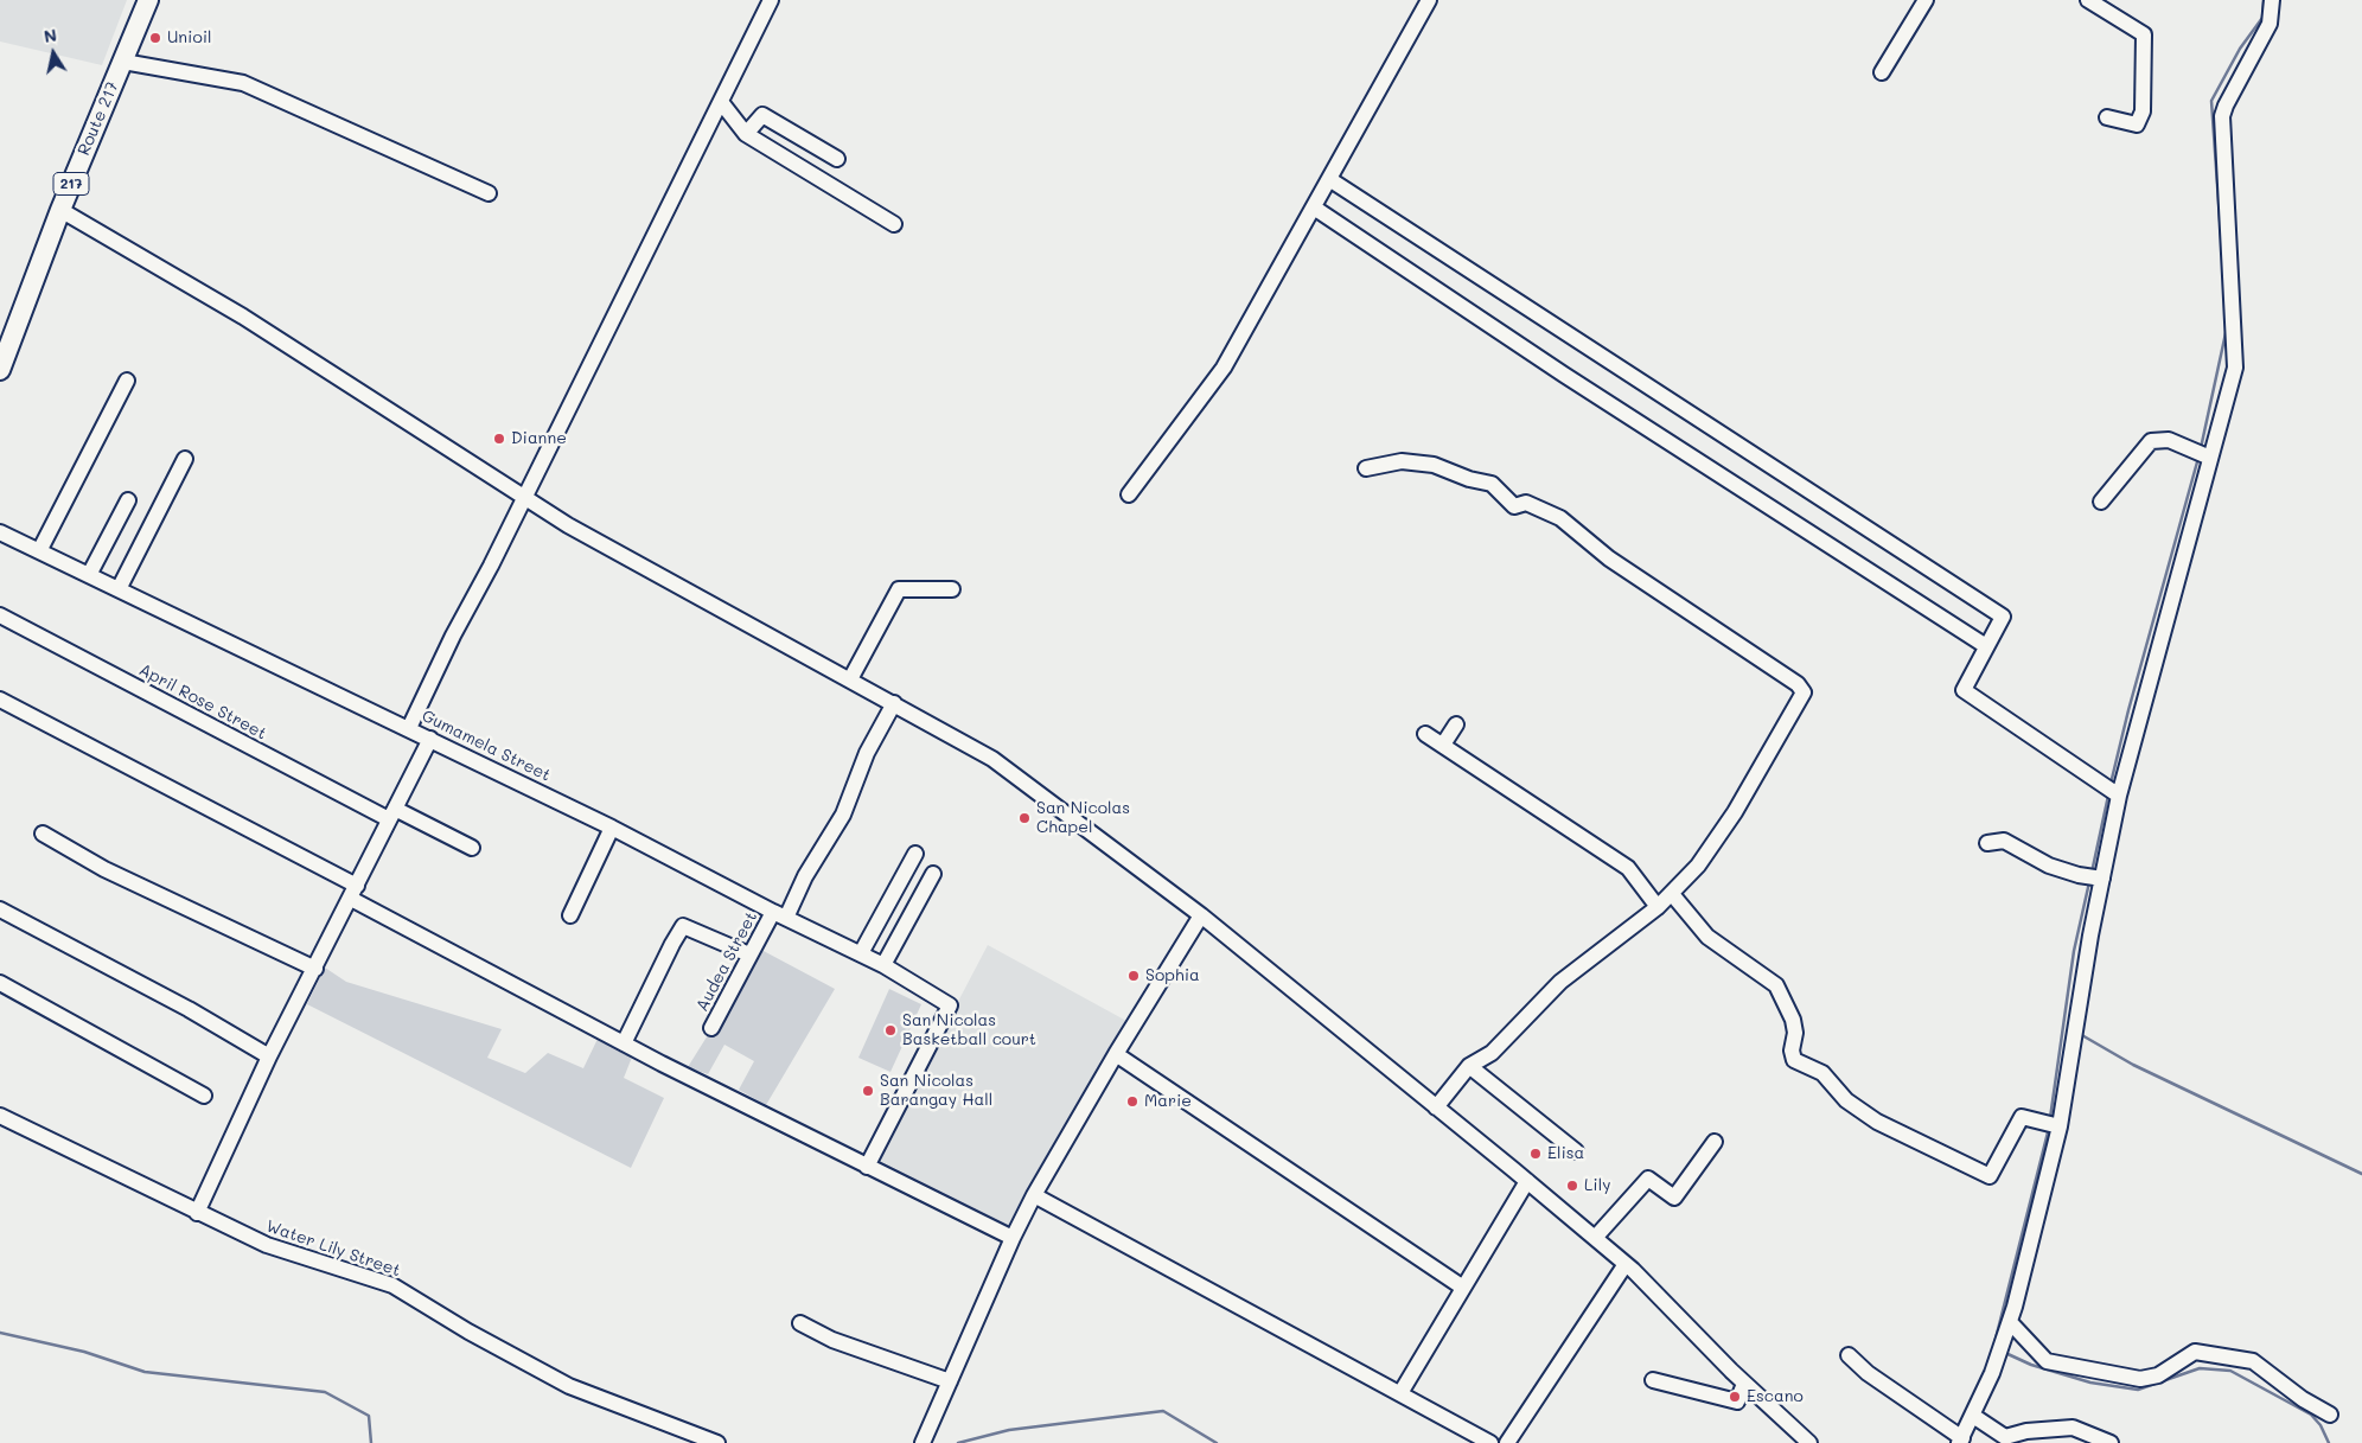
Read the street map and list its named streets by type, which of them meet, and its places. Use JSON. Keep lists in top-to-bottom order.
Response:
{
  "streets": {
    "main road": ["Route 217", "217"],
    "street": [
      "April Rose Street",
      "Gumamela Street",
      "Audea Street",
      "Water Lily Street"
    ]
  },
  "crossings": [
    ["Gumamela Street", "Audea Street"]
  ],
  "places": [
    "Unioil",
    "Dianne",
    "San Nicolas Chapel",
    "Sophia",
    "San Nicolas Basketball court",
    "San Nicolas Barangay Hall",
    "Marie",
    "Elisa",
    "Lily",
    "Escano"
  ],
  "north": "top"
}
